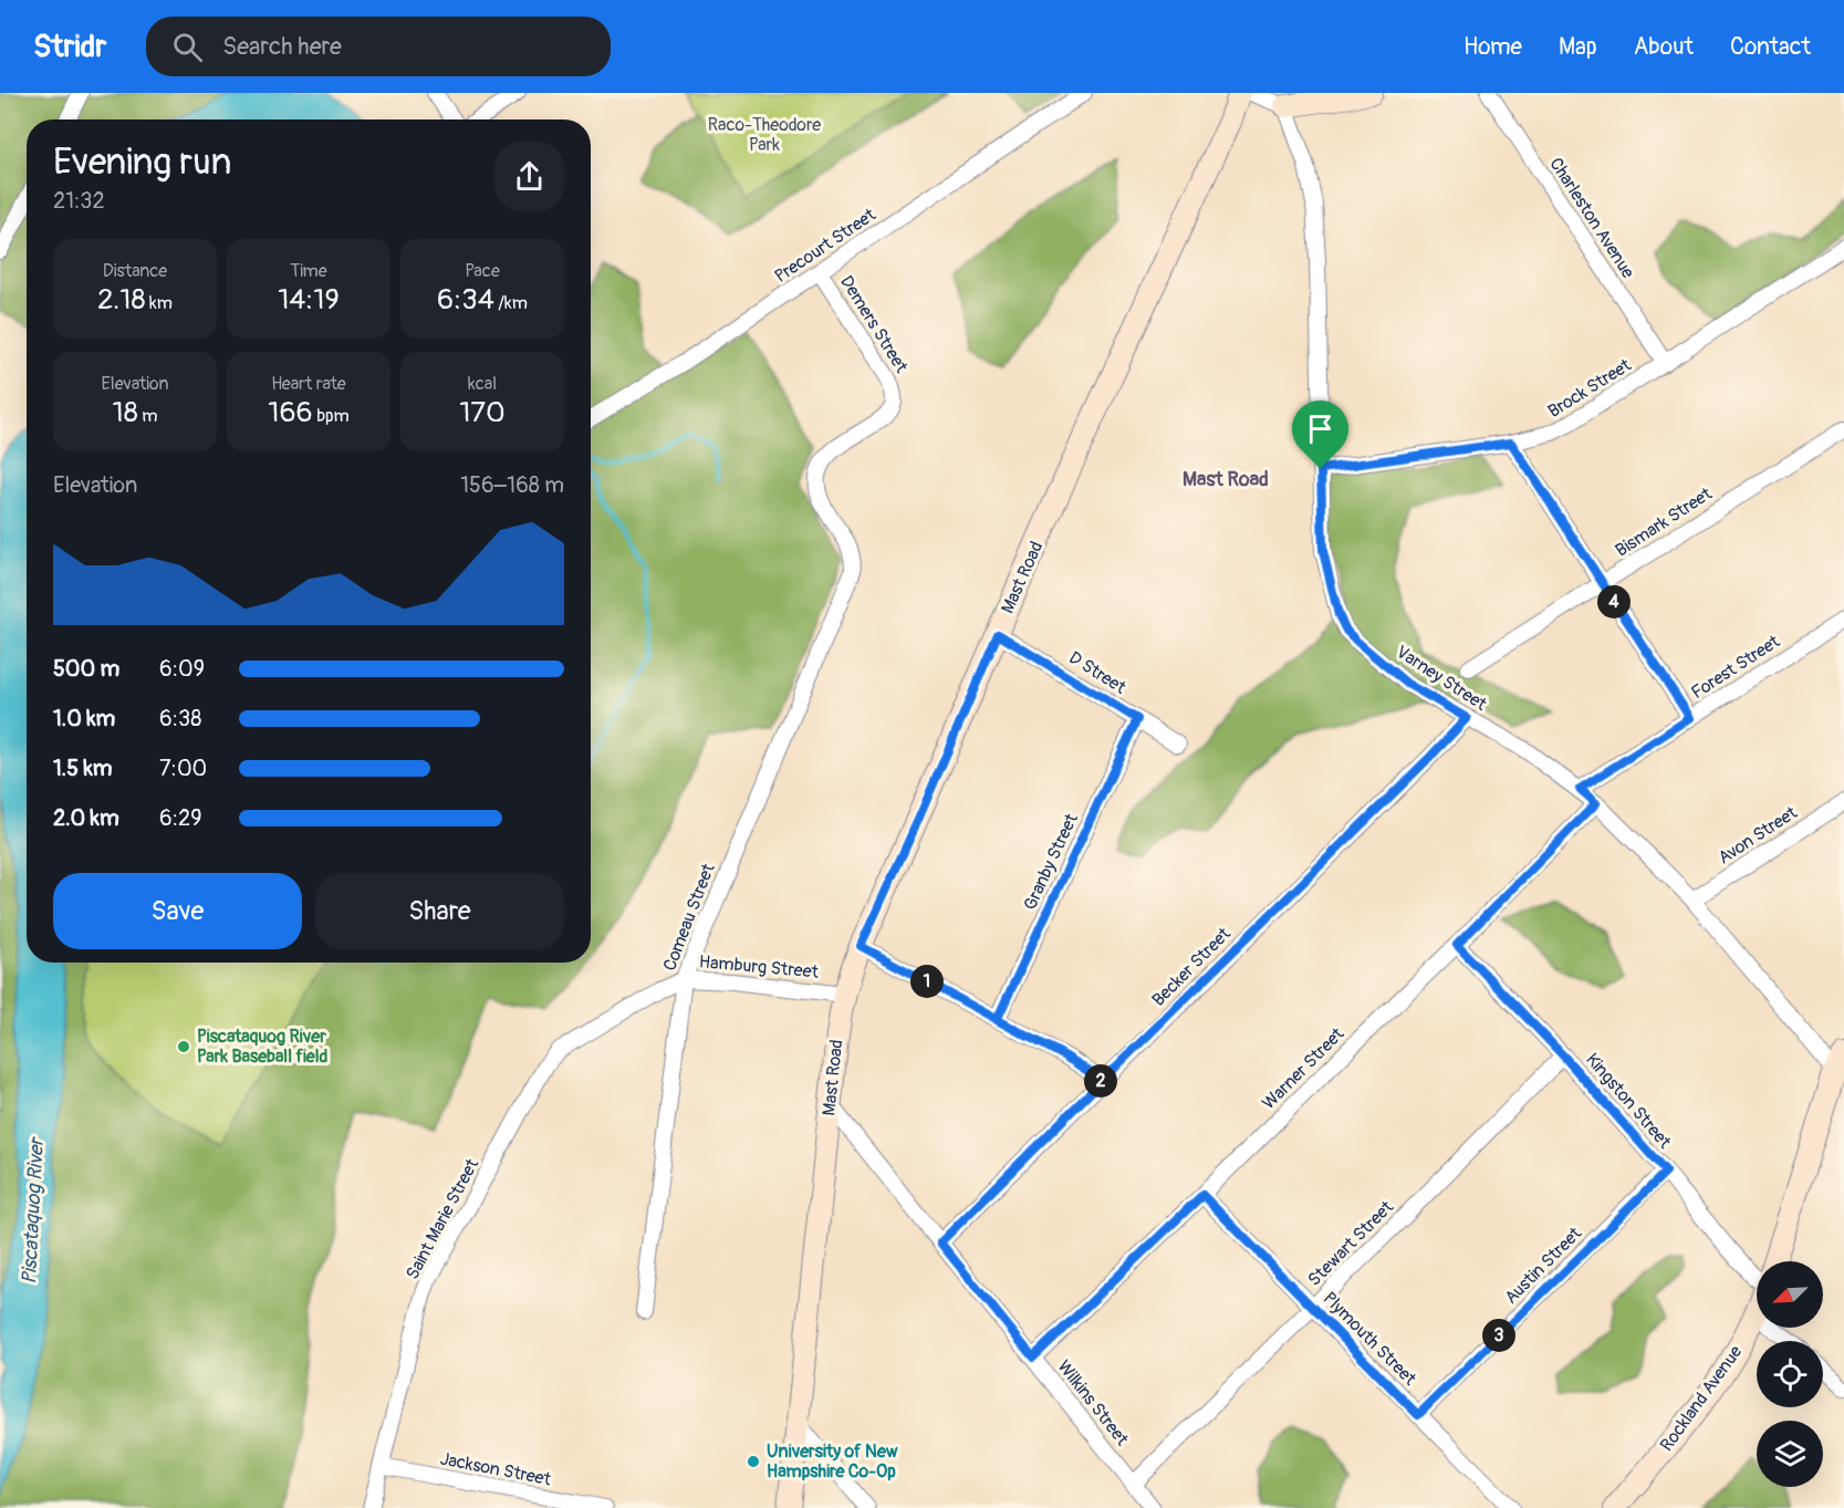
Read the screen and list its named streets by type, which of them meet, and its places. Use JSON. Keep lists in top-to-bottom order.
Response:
{
  "streets": {
    "main road": ["Mast Road", "Rockland Avenue"],
    "street": [
      "Charleston Avenue",
      "Precourt Street",
      "Demers Street",
      "Brock Street",
      "Bismark Street",
      "Forest Street",
      "D Street",
      "Varney Street",
      "Avon Street",
      "Granby Street",
      "Comeau Street",
      "Hamburg Street",
      "Becker Street",
      "Warner Street",
      "Kingston Street",
      "Saint Marie Street",
      "Stewart Street",
      "Austin Street",
      "Plymouth Street",
      "Wilkins Street",
      "Jackson Street"
    ]
  },
  "crossings": [
    ["Charleston Avenue", "Brock Street"],
    ["Precourt Street", "Demers Street"],
    ["Demers Street", "Comeau Street"],
    ["Brock Street", "Varney Street"],
    ["Mast Road", "D Street"],
    ["Mast Road", "Hamburg Street"],
    ["Mast Road", "Wilkins Street"],
    ["Forest Street", "Varney Street"],
    ["D Street", "Granby Street"],
    ["Varney Street", "Avon Street"],
    ["Varney Street", "Becker Street"],
    ["Varney Street", "Warner Street"],
    ["Varney Street", "Rockland Avenue"],
    ["Comeau Street", "Hamburg Street"],
    ["Hamburg Street", "Saint Marie Street"],
    ["Becker Street", "Wilkins Street"],
    ["Warner Street", "Kingston Street"],
    ["Warner Street", "Plymouth Street"],
    ["Warner Street", "Wilkins Street"],
    ["Kingston Street", "Stewart Street"],
    ["Kingston Street", "Austin Street"],
    ["Saint Marie Street", "Jackson Street"],
    ["Stewart Street", "Plymouth Street"],
    ["Stewart Street", "Wilkins Street"],
    ["Austin Street", "Plymouth Street"]
  ],
  "districts": ["Mast Road"],
  "water": ["Piscataquog River"],
  "parks": ["Raco-Theodore Park"],
  "places": ["Piscataquog River Park Baseball field", "University of New Hampshire Co-Op"],
  "north": "bottom left",
  "page": {
    "header": "Stridr",
    "search": "Search here",
    "nav": [
      "Home",
      "Map",
      "About",
      "Contact"
    ],
    "heading": ["Evening run", "21:32"],
    "stats": [
      ["Distance", "2.18 km"],
      ["Time", "14:19"],
      ["Pace", "6:34 /km"],
      ["Elevation", "18 m"],
      ["Heart rate", "166 bpm"],
      ["kcal", "170"]
    ],
    "chart": ["Elevation", "156–168 m"],
    "pins": [
      "4",
      "1",
      "2",
      "3"
    ],
    "list": [
      {
        "name": "500 m",
        "note": "6:09"
      },
      {
        "name": "1.0 km",
        "note": "6:38"
      },
      {
        "name": "1.5 km",
        "note": "7:00"
      },
      {
        "name": "2.0 km",
        "note": "6:29"
      }
    ],
    "buttons": ["Save", "Share"]
  }
}
